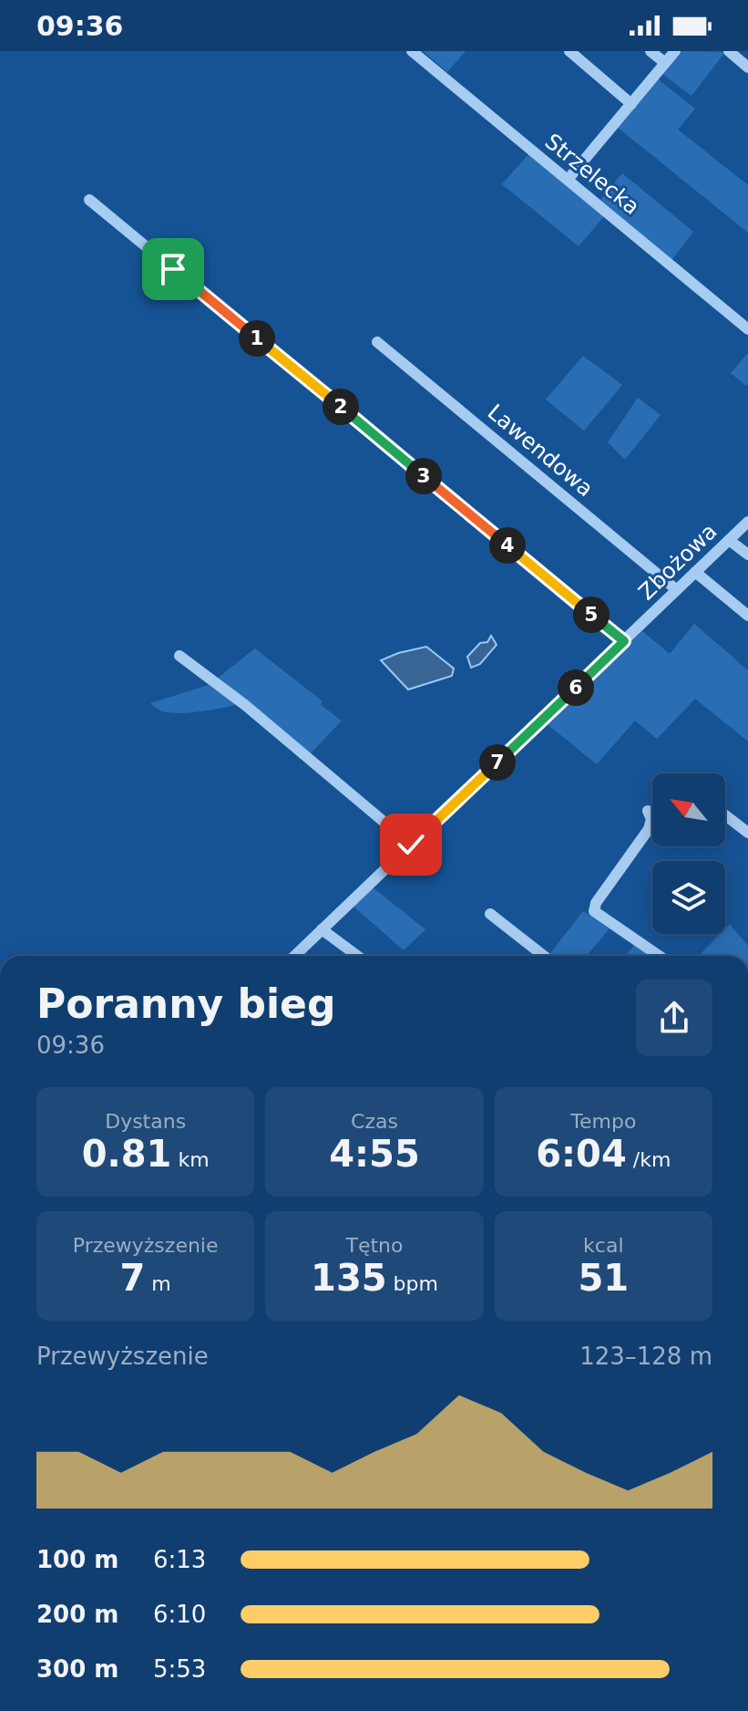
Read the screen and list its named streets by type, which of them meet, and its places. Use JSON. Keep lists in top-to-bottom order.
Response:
{
  "streets": {
    "street": ["Strzelecka", "Lawendowa", "Zbożowa"]
  },
  "crossings": [
    ["Lawendowa", "Zbożowa"]
  ],
  "north": "top left",
  "page": {
    "status": "09:36",
    "pins": [
      "1",
      "2",
      "3",
      "4",
      "5",
      "6",
      "7"
    ],
    "heading": ["Poranny bieg", "09:36"],
    "stats": [
      ["Dystans", "0.81 km"],
      ["Czas", "4:55"],
      ["Tempo", "6:04 /km"],
      ["Przewyższenie", "7 m"],
      ["Tętno", "135 bpm"],
      ["kcal", "51"]
    ],
    "chart": ["Przewyższenie", "123–128 m"],
    "list": [
      {
        "name": "100 m",
        "note": "6:13"
      },
      {
        "name": "200 m",
        "note": "6:10"
      },
      {
        "name": "300 m",
        "note": "5:53"
      }
    ]
  }
}
